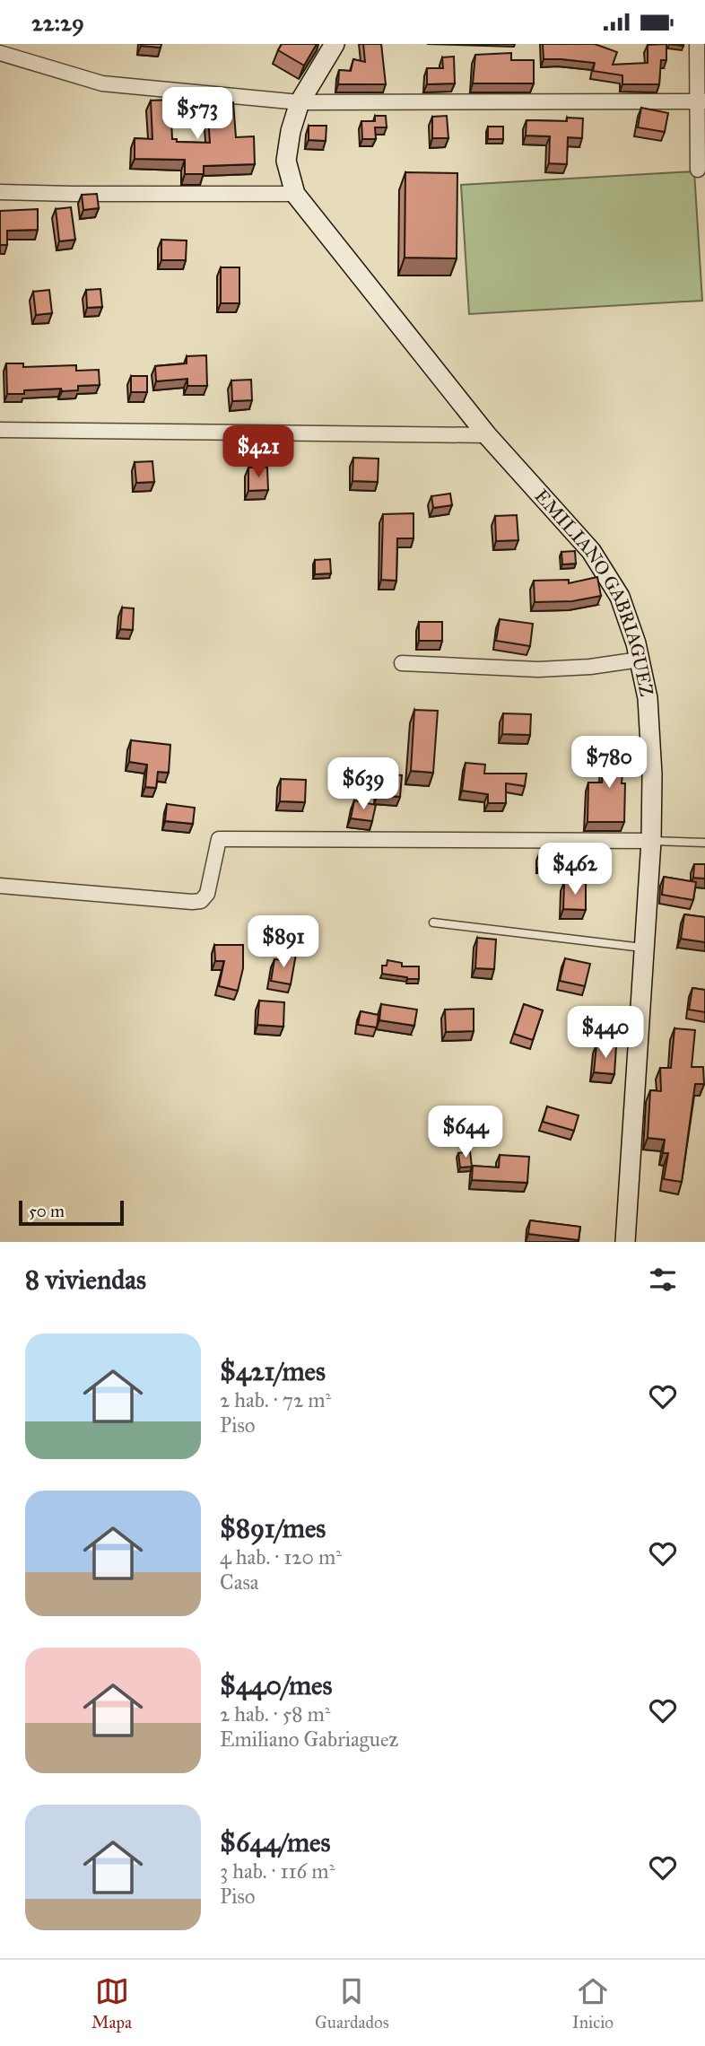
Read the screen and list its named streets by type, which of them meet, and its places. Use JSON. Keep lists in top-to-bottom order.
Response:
{
  "streets": {
    "main road": ["EMILIANO GABRIAGUEZ"]
  },
  "scale_bar": "50 m",
  "page": {
    "status": "22:29",
    "price": [
      "$573",
      "$421",
      "$780",
      "$639",
      "$462",
      "$891",
      "$440",
      "$644"
    ],
    "scale": "50 m",
    "heading": "8 viviendas",
    "list": [
      {
        "name": "$421/mes",
        "note": "2 hab. · 72 m² · Piso"
      },
      {
        "name": "$891/mes",
        "note": "4 hab. · 120 m² · Casa"
      },
      {
        "name": "$440/mes",
        "note": "2 hab. · 58 m² · Emiliano Gabriaguez"
      },
      {
        "name": "$644/mes",
        "note": "3 hab. · 116 m² · Piso"
      }
    ],
    "tabs": ["Mapa", "Guardados", "Inicio"]
  }
}
